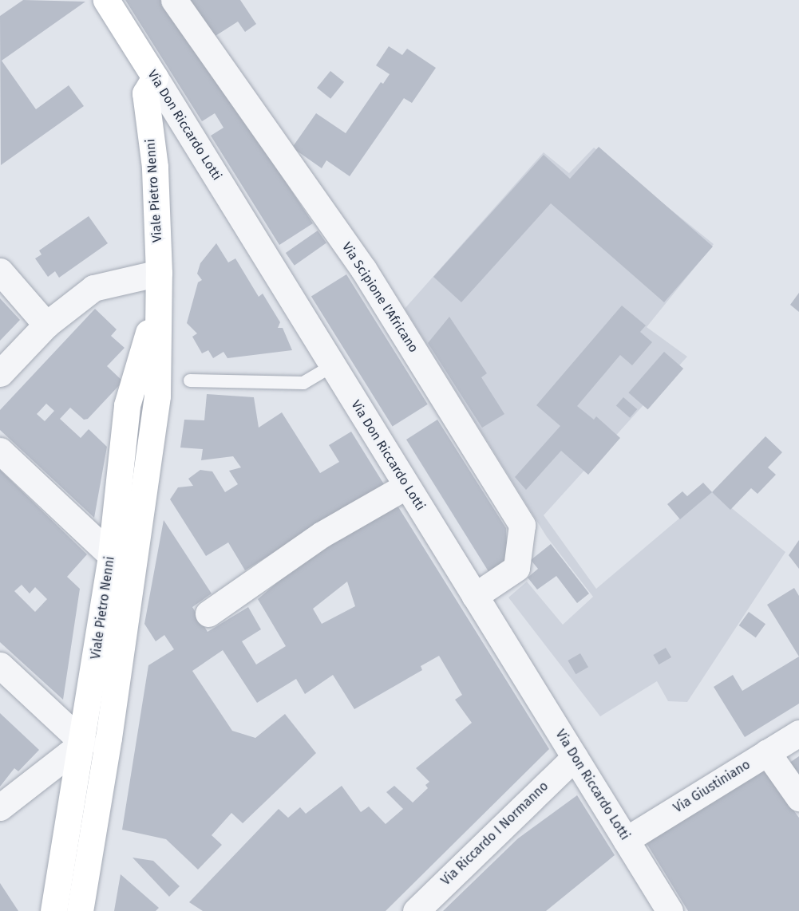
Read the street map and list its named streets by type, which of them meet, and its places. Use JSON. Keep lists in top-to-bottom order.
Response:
{
  "streets": {
    "main road": ["Via Don Riccardo Lotti", "Viale Pietro Nenni"],
    "street": ["Via Scipione l'Africano", "Via Giustiniano", "Via Riccardo I Normanno"]
  },
  "crossings": [
    ["Via Don Riccardo Lotti", "Viale Pietro Nenni"],
    ["Via Don Riccardo Lotti", "Via Scipione l'Africano"],
    ["Via Don Riccardo Lotti", "Via Giustiniano"],
    ["Via Don Riccardo Lotti", "Via Riccardo I Normanno"]
  ]
}
